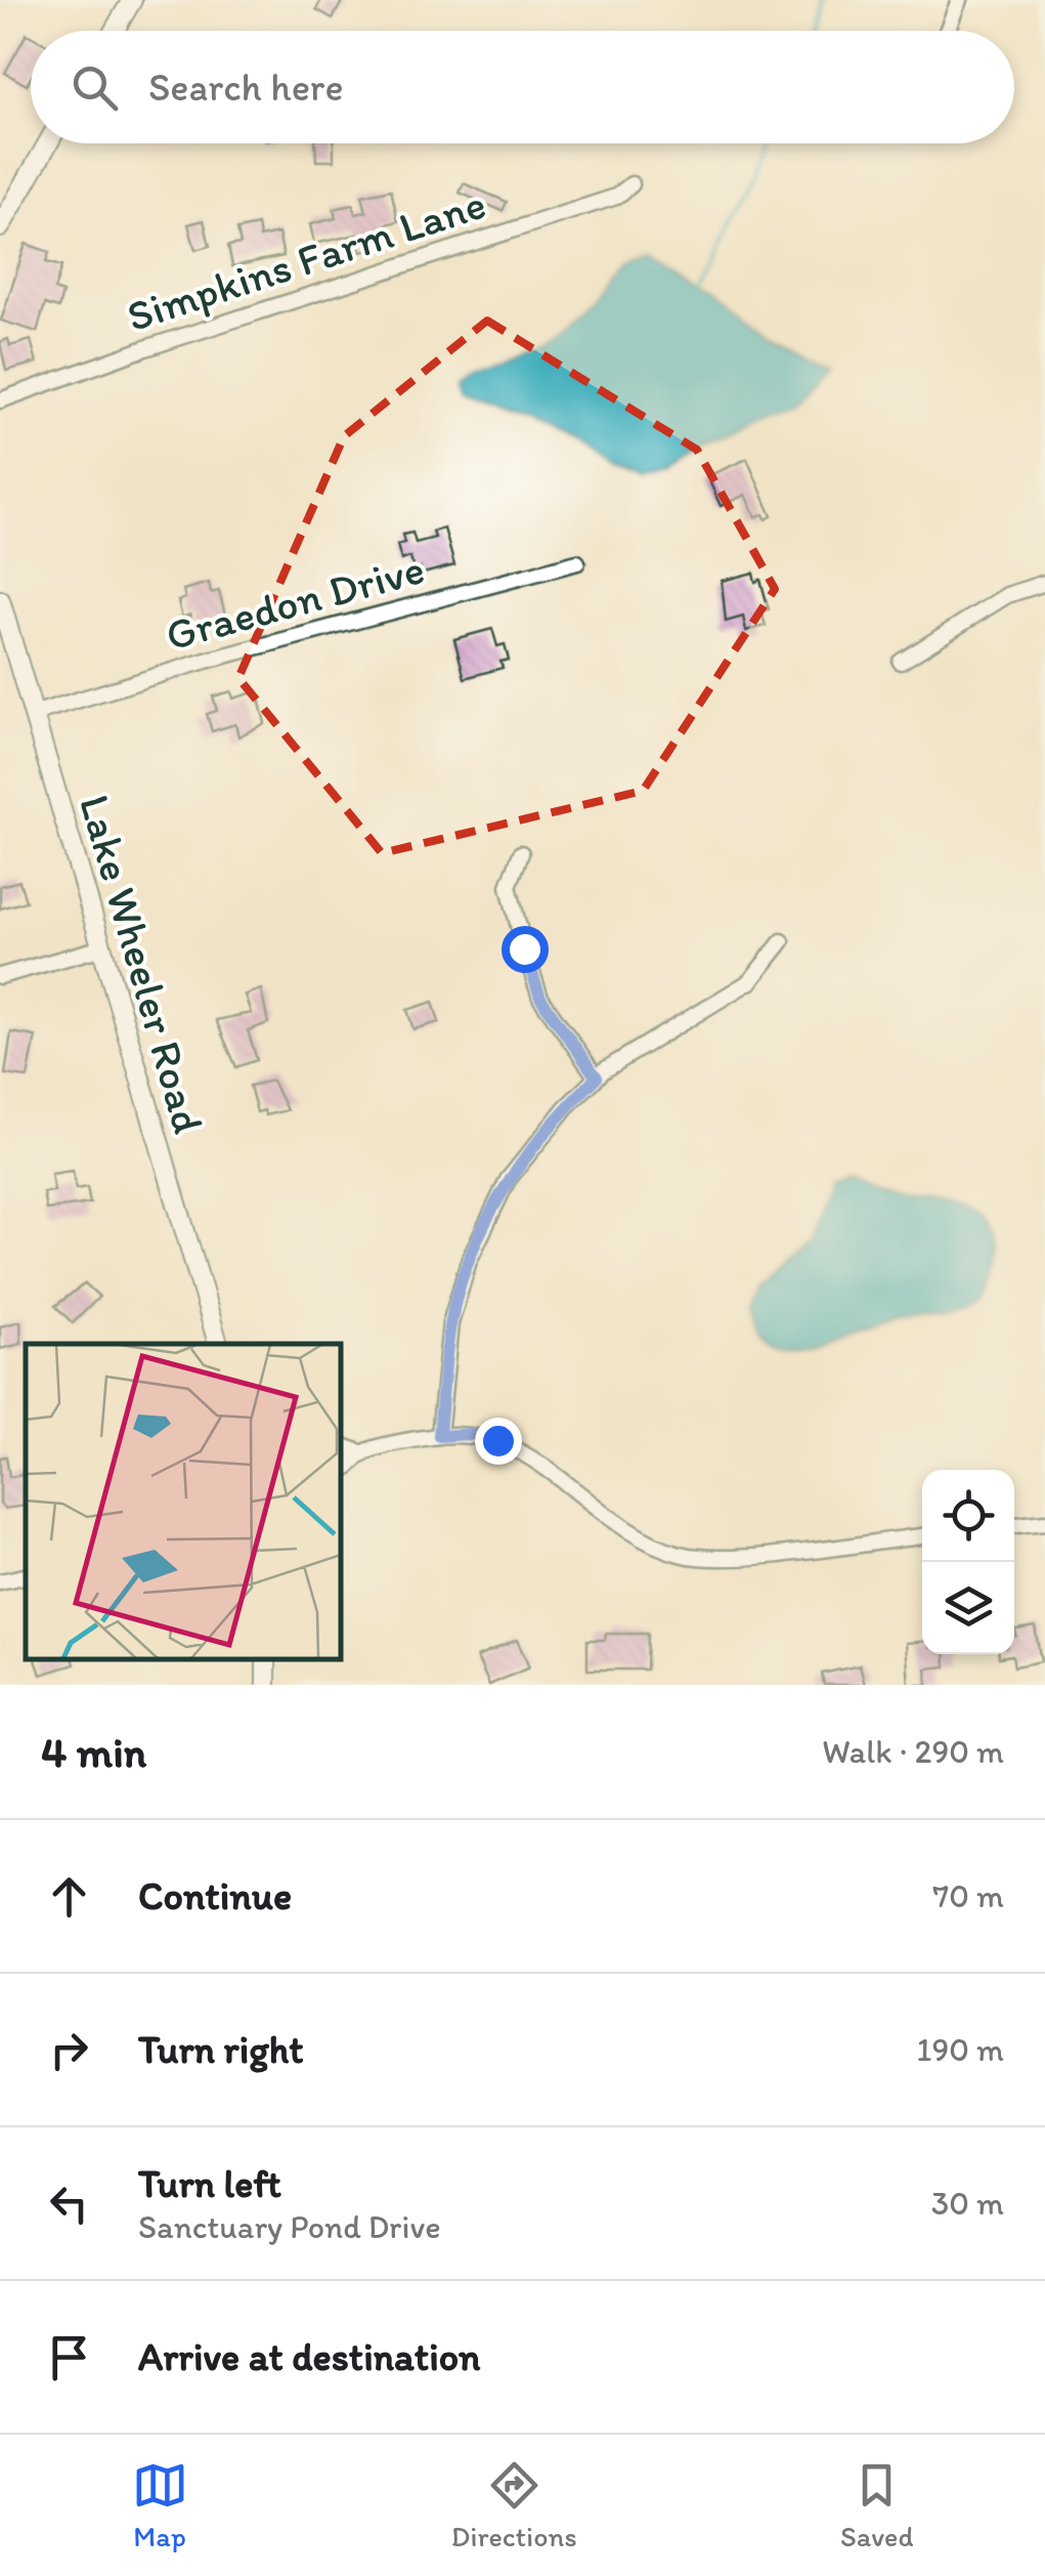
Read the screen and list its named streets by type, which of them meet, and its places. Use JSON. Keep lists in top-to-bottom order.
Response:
{
  "streets": {
    "street": ["Simpkins Farm Lane", "Graedon Drive", "Lake Wheeler Road"]
  },
  "crossings": [
    ["Graedon Drive", "Lake Wheeler Road"]
  ],
  "page": {
    "search": "Search here",
    "heading": ["4 min", "Walk · 290 m"],
    "list": [
      ["Continue", "70 m"],
      ["Turn right", "190 m"],
      ["Turn left", "Sanctuary Pond Drive", "30 m"],
      "Arrive at destination"
    ],
    "nav": ["Map", "Directions", "Saved"]
  }
}
